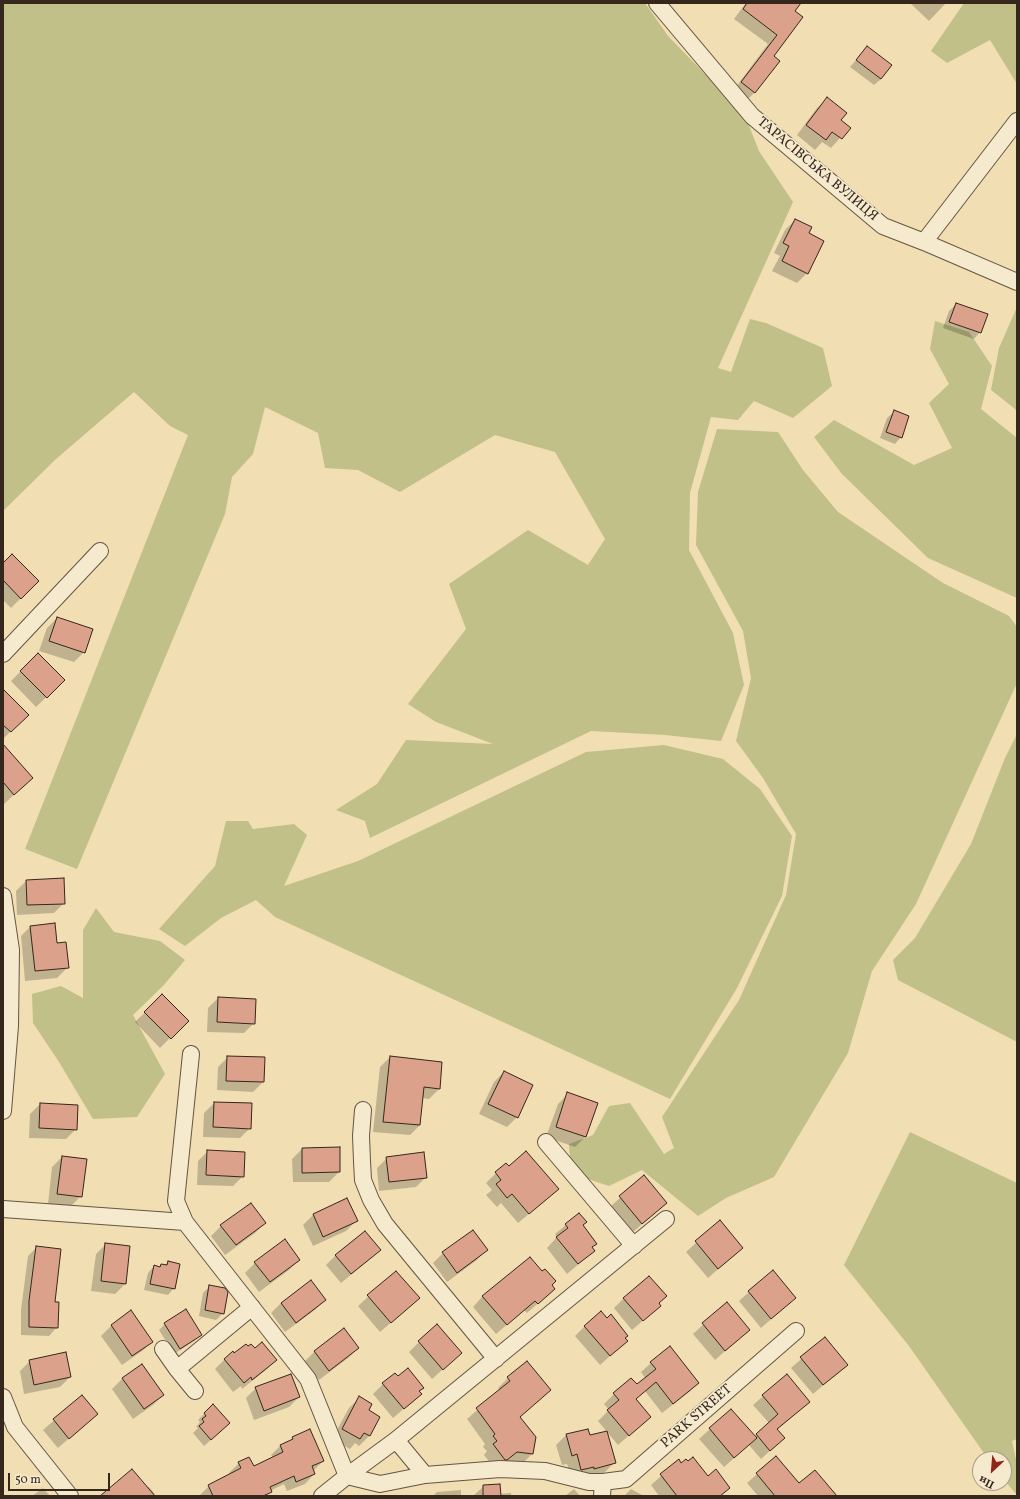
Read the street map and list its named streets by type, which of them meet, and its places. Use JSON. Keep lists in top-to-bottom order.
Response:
{
  "streets": {
    "street": ["ТАРАСІВСЬКА ВУЛИЦЯ", "PARK STREET"]
  },
  "scale_bar": "50 m",
  "north": "bottom left"
}
